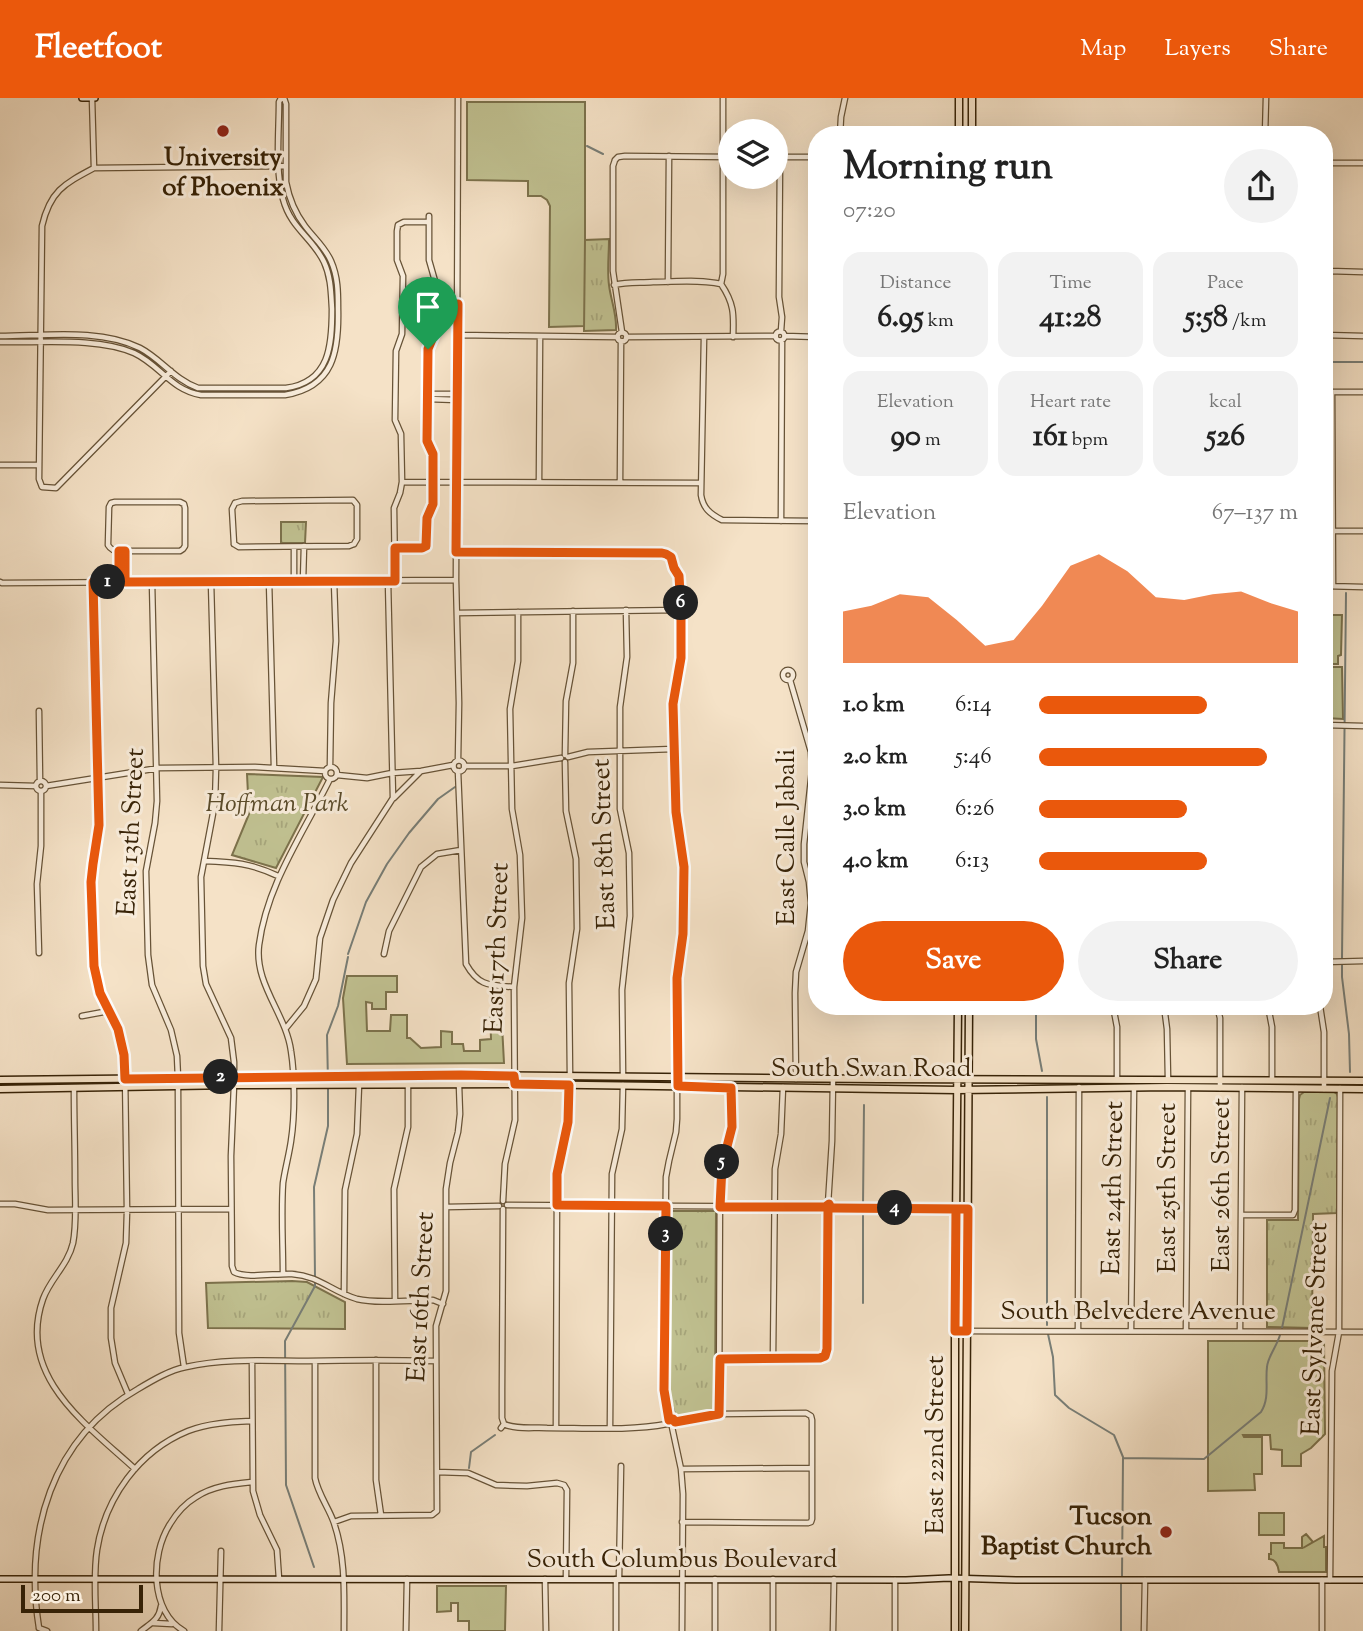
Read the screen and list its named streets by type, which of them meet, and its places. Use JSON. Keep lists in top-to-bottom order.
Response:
{
  "streets": {
    "main road": ["South Swan Road", "East 22nd Street"],
    "street": [
      "East 13th Street",
      "East Calle Jabali",
      "East 18th Street",
      "East 17th Street",
      "East 26th Street",
      "East 24th Street",
      "East 25th Street",
      "East 16th Street",
      "South Belvedere Avenue",
      "East Sylvane Street",
      "South Columbus Boulevard"
    ]
  },
  "crossings": [
    ["East 13th Street", "South Swan Road"],
    ["East Calle Jabali", "South Swan Road"],
    ["East 18th Street", "South Swan Road"],
    ["East 17th Street", "South Swan Road"],
    ["South Swan Road", "East 26th Street"],
    ["South Swan Road", "East 24th Street"],
    ["South Swan Road", "East 25th Street"],
    ["South Swan Road", "East 16th Street"],
    ["South Swan Road", "East Sylvane Street"],
    ["South Swan Road", "East 22nd Street"],
    ["East 26th Street", "South Belvedere Avenue"],
    ["East 24th Street", "South Belvedere Avenue"],
    ["East 25th Street", "South Belvedere Avenue"],
    ["South Belvedere Avenue", "East Sylvane Street"],
    ["South Belvedere Avenue", "East 22nd Street"],
    ["East Sylvane Street", "South Columbus Boulevard"],
    ["East 22nd Street", "South Columbus Boulevard"]
  ],
  "parks": ["Hoffman Park"],
  "places": ["University of Phoenix", "Tucson Baptist Church"],
  "scale_bar": "200 m",
  "page": {
    "header": "Fleetfoot",
    "nav": ["Map", "Layers", "Share"],
    "heading": ["Morning run", "07:20"],
    "stats": [
      ["Distance", "6.95 km"],
      ["Time", "41:28"],
      ["Pace", "5:58 /km"],
      ["Elevation", "90 m"],
      ["Heart rate", "161 bpm"],
      ["kcal", "526"]
    ],
    "chart": ["Elevation", "67–137 m"],
    "pins": [
      "1",
      "6",
      "2",
      "5",
      "4",
      "3"
    ],
    "list": [
      {
        "name": "1.0 km",
        "note": "6:14"
      },
      {
        "name": "2.0 km",
        "note": "5:46"
      },
      {
        "name": "3.0 km",
        "note": "6:26"
      },
      {
        "name": "4.0 km",
        "note": "6:13"
      }
    ],
    "buttons": ["Save", "Share"],
    "scale": "200 m"
  }
}
